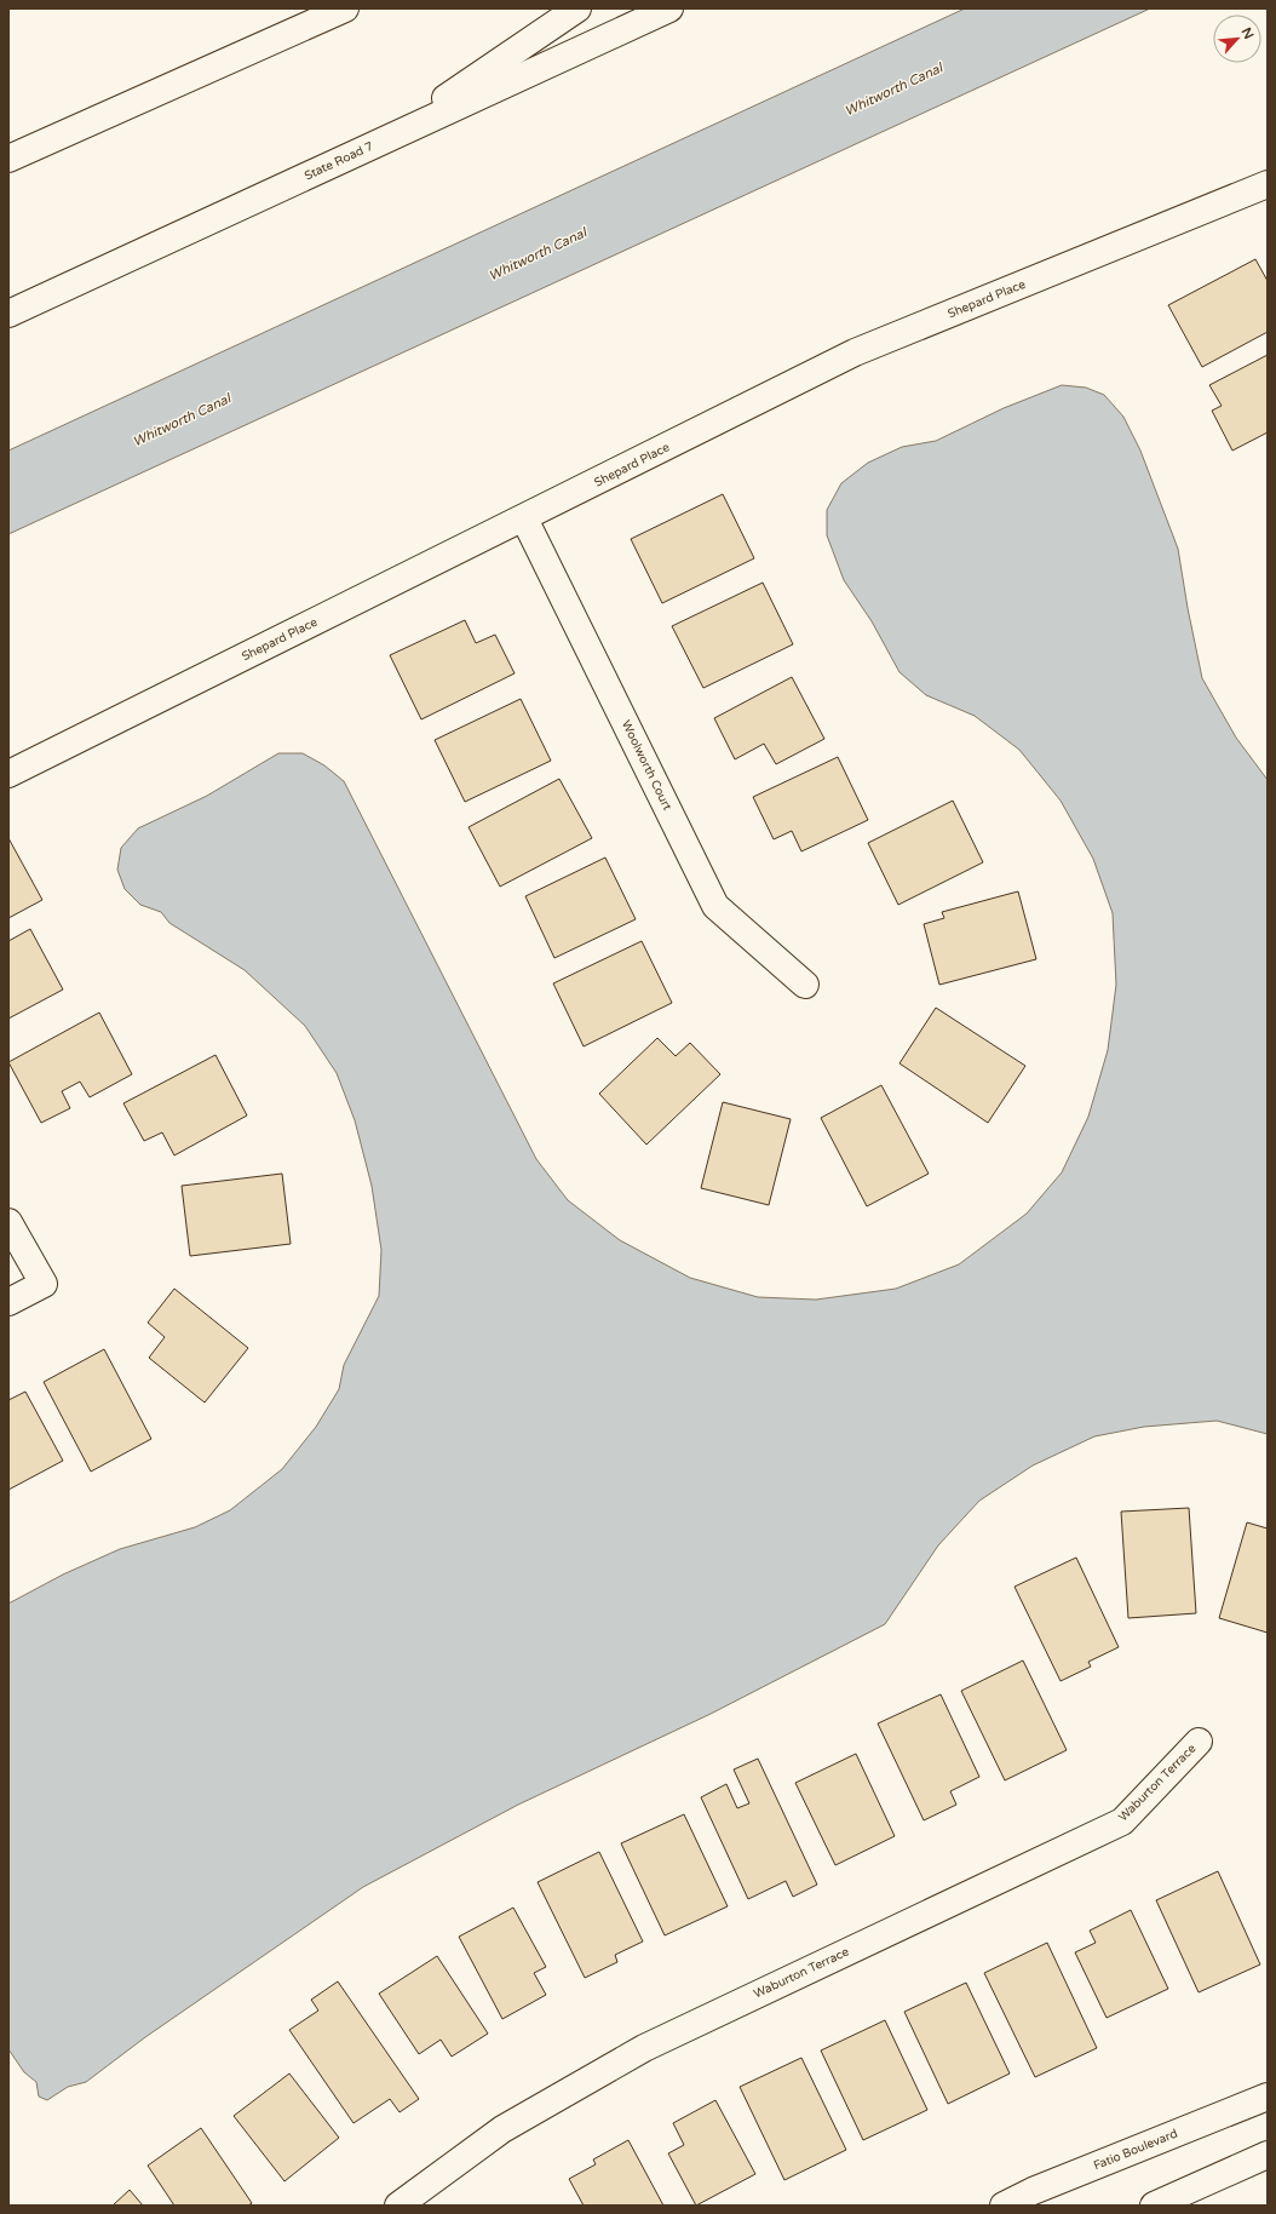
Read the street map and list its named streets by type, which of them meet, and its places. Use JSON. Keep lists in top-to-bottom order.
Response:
{
  "streets": {
    "street": [
      "State Road 7",
      "Shepard Place",
      "Woolworth Court",
      "Waburton Terrace",
      "Fatio Boulevard"
    ]
  },
  "crossings": [
    ["Shepard Place", "Woolworth Court"]
  ],
  "water": ["Whitworth Canal"],
  "north": "top right"
}
